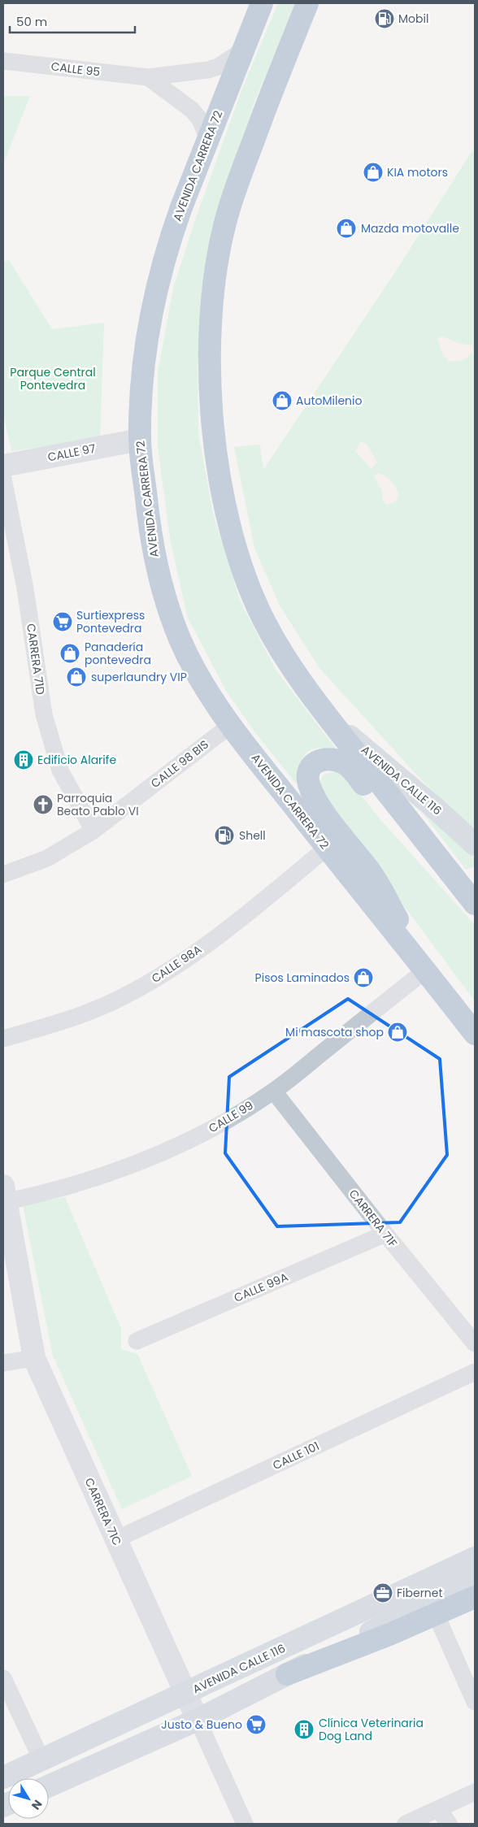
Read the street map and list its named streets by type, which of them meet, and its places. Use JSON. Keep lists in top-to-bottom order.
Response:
{
  "streets": {
    "highway": ["AVENIDA CARRERA 72"],
    "main road": ["AVENIDA CALLE 116"],
    "street": [
      "CALLE 95",
      "CALLE 97",
      "CARRERA 71D",
      "CALLE 98 BIS",
      "CALLE 98A",
      "CALLE 99",
      "CARRERA 71F",
      "CALLE 99A",
      "CALLE 101",
      "CARRERA 71C"
    ]
  },
  "crossings": [
    ["CALLE 95", "AVENIDA CARRERA 72"],
    ["AVENIDA CARRERA 72", "CALLE 97"],
    ["AVENIDA CARRERA 72", "CALLE 98 BIS"],
    ["AVENIDA CARRERA 72", "CALLE 98A"],
    ["AVENIDA CARRERA 72", "CALLE 99"],
    ["CARRERA 71D", "CALLE 98 BIS"],
    ["AVENIDA CALLE 116", "CARRERA 71C"],
    ["CALLE 99", "CARRERA 71F"],
    ["CALLE 99", "CARRERA 71C"],
    ["CARRERA 71F", "CALLE 99A"],
    ["CALLE 101", "CARRERA 71C"]
  ],
  "parks": ["Parque Central Pontevedra"],
  "places": {
    "fuel station": ["Mobil", "Shell"],
    "shop": [
      "KIA motors",
      "Mazda motovalle",
      "AutoMilenio",
      "Panadería pontevedra",
      "superlaundry VIP",
      "Pisos Laminados",
      "Mi mascota shop"
    ],
    "supermarket": ["Surtiexpress Pontevedra", "Justo & Bueno"],
    "building": ["Edificio Alarife", "Clínica Veterinaria Dog Land"],
    "church": ["Parroquia Beato Pablo VI"],
    "office": ["Fibernet"]
  },
  "scale_bar": "50 m",
  "north": "bottom right"
}
